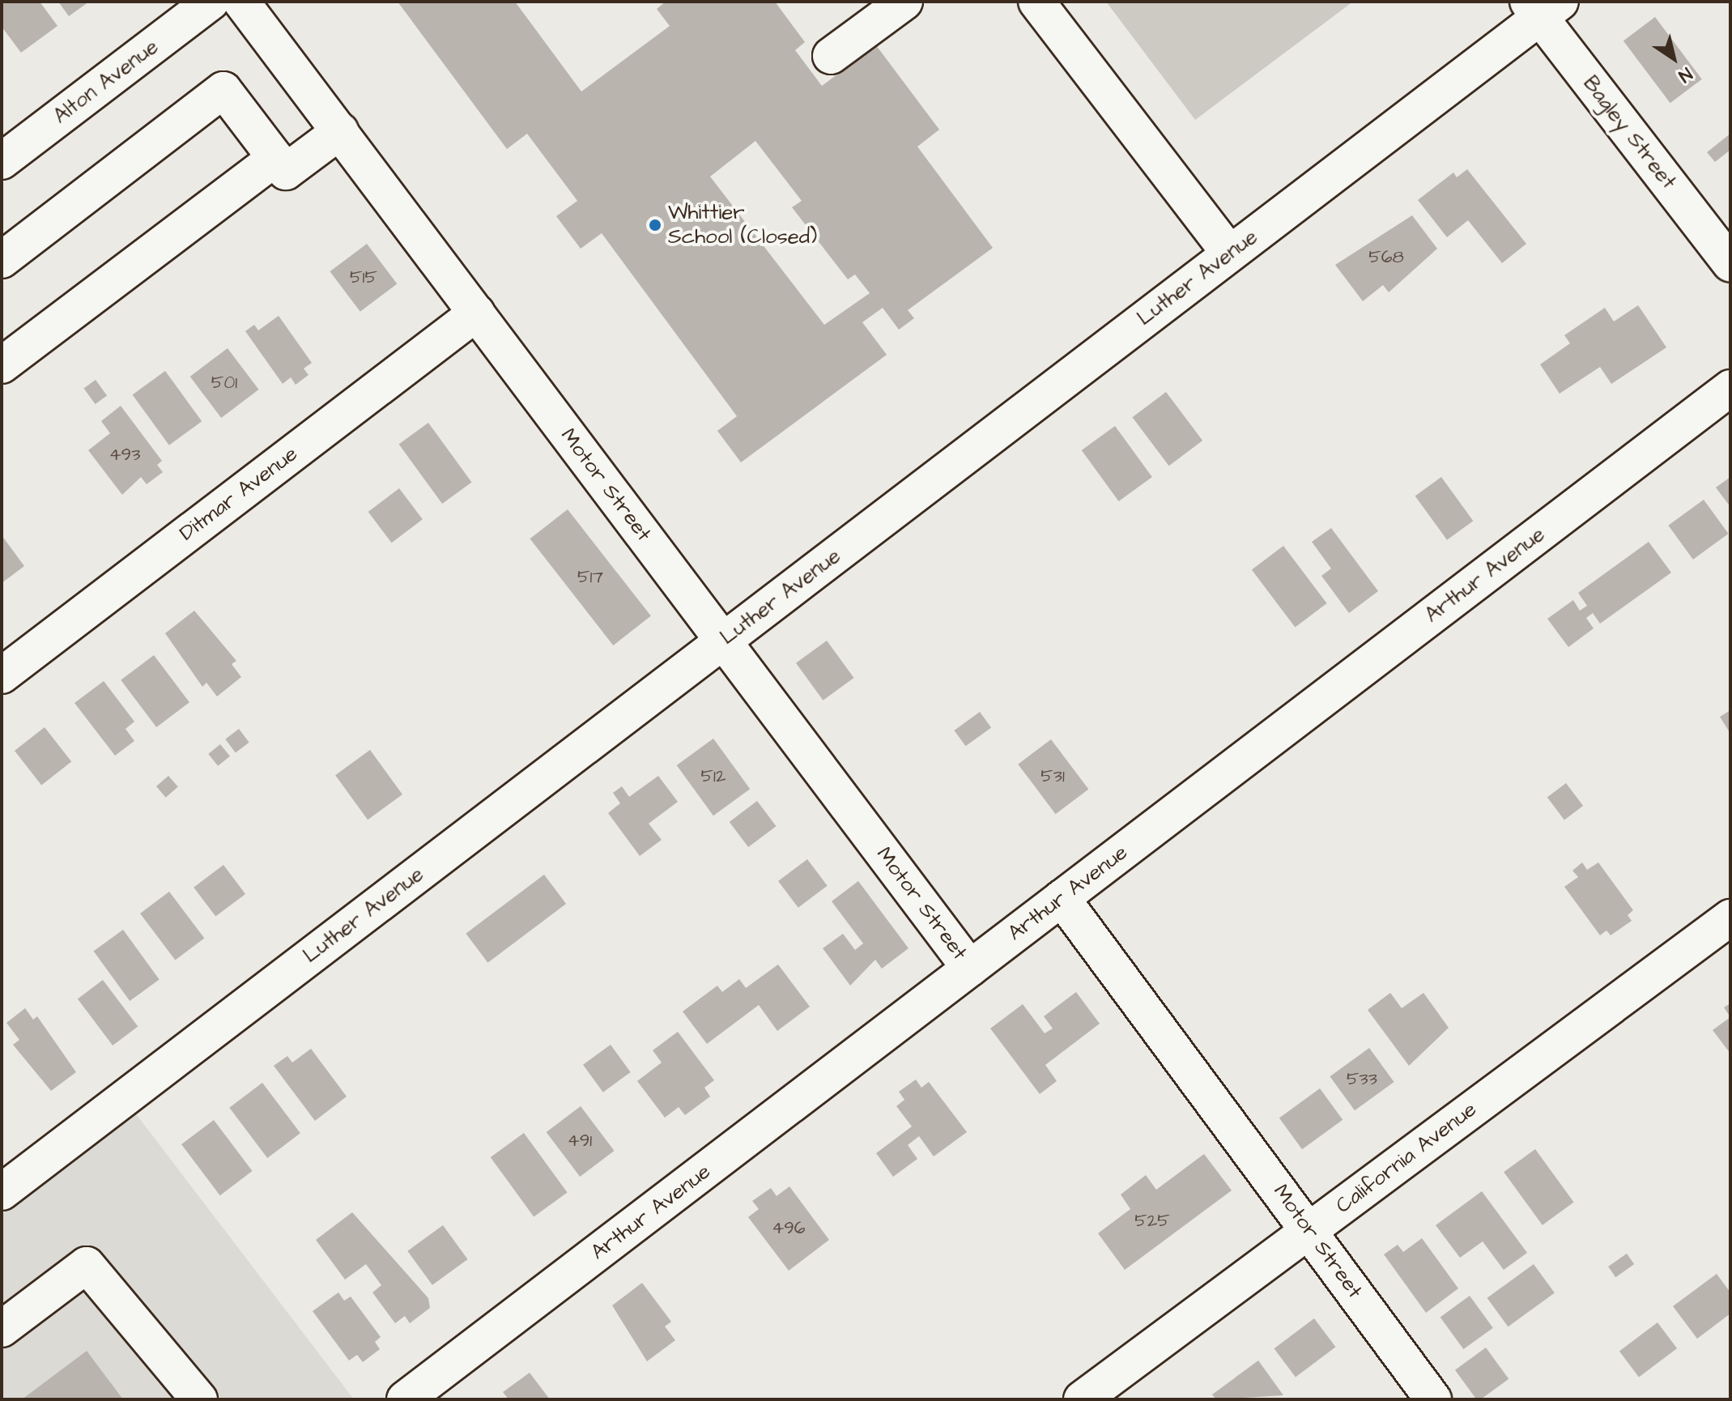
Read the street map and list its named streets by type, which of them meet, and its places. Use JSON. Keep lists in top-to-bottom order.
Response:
{
  "streets": {
    "street": [
      "Alton Avenue",
      "Bagley Street",
      "Luther Avenue",
      "Motor Street",
      "Ditmar Avenue",
      "Arthur Avenue",
      "California Avenue"
    ]
  },
  "crossings": [
    ["Bagley Street", "Luther Avenue"],
    ["Luther Avenue", "Motor Street"],
    ["Motor Street", "Ditmar Avenue"],
    ["Motor Street", "Arthur Avenue"],
    ["Motor Street", "California Avenue"]
  ],
  "places": ["Whittier School (Closed)"],
  "house_numbers": [
    "568",
    "515",
    "501",
    "493",
    "517",
    "512",
    "531",
    "533",
    "491",
    "525",
    "496"
  ],
  "north": "bottom right"
}
